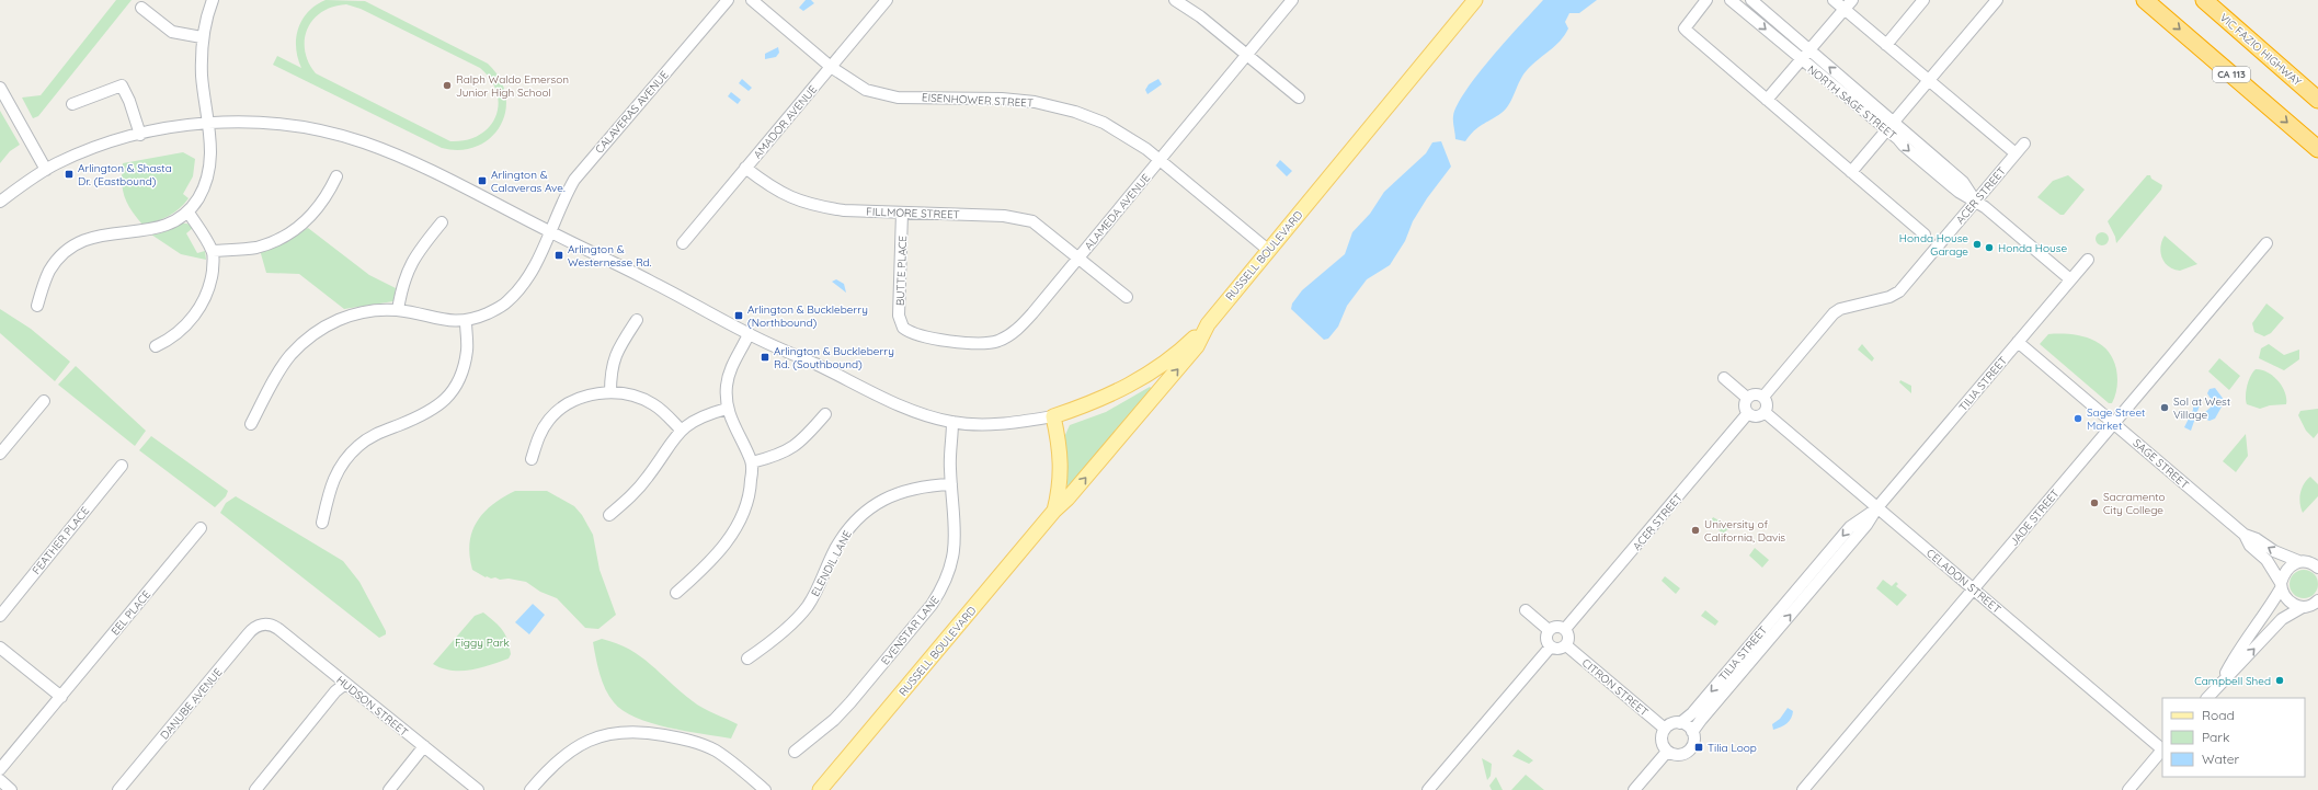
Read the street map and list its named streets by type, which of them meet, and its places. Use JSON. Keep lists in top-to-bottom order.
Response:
{
  "streets": {
    "highway": ["VIC FAZIO HIGHWAY", "CA 113"],
    "main road": ["RUSSELL BOULEVARD"],
    "street": [
      "EISENHOWER STREET",
      "NORTH SAGE STREET",
      "CALAVERAS AVENUE",
      "AMADOR AVENUE",
      "ACER STREET",
      "ALAMEDA AVENUE",
      "FILLMORE STREET",
      "BUTTE PLACE",
      "TILIA STREET",
      "SAGE STREET",
      "JADE STREET",
      "FEATHER PLACE",
      "ELENDIL LANE",
      "CELADON STREET",
      "EEL PLACE",
      "EVENSTAR LANE",
      "CITRON STREET",
      "DANUBE AVENUE",
      "HUDSON STREET"
    ]
  },
  "crossings": [
    ["EISENHOWER STREET", "AMADOR AVENUE"],
    ["EISENHOWER STREET", "ALAMEDA AVENUE"],
    ["EISENHOWER STREET", "RUSSELL BOULEVARD"],
    ["NORTH SAGE STREET", "ACER STREET"],
    ["NORTH SAGE STREET", "TILIA STREET"],
    ["AMADOR AVENUE", "FILLMORE STREET"],
    ["ACER STREET", "CELADON STREET"],
    ["ACER STREET", "CITRON STREET"],
    ["ALAMEDA AVENUE", "FILLMORE STREET"],
    ["ALAMEDA AVENUE", "BUTTE PLACE"],
    ["FILLMORE STREET", "BUTTE PLACE"],
    ["TILIA STREET", "SAGE STREET"],
    ["TILIA STREET", "CELADON STREET"],
    ["TILIA STREET", "CITRON STREET"],
    ["SAGE STREET", "JADE STREET"],
    ["JADE STREET", "CELADON STREET"],
    ["ELENDIL LANE", "EVENSTAR LANE"],
    ["DANUBE AVENUE", "HUDSON STREET"]
  ],
  "parks": ["Figgy Park"],
  "places": {
    "other": [
      "Ralph Waldo Emerson Junior High School",
      "Honda House Garage",
      "Honda House",
      "Sol at West Village",
      "Sage Street Market",
      "Sacramento City College",
      "University of California, Davis",
      "Campbell Shed"
    ],
    "transit": [
      "Arlington & Shasta Dr. (Eastbound)",
      "Arlington & Calaveras Ave.",
      "Arlington & Westernesse Rd.",
      "Arlington & Buckleberry (Northbound)",
      "Arlington & Buckleberry Rd. (Southbound)",
      "Tilia Loop"
    ]
  },
  "legend": ["Road", "Park", "Water"]
}
